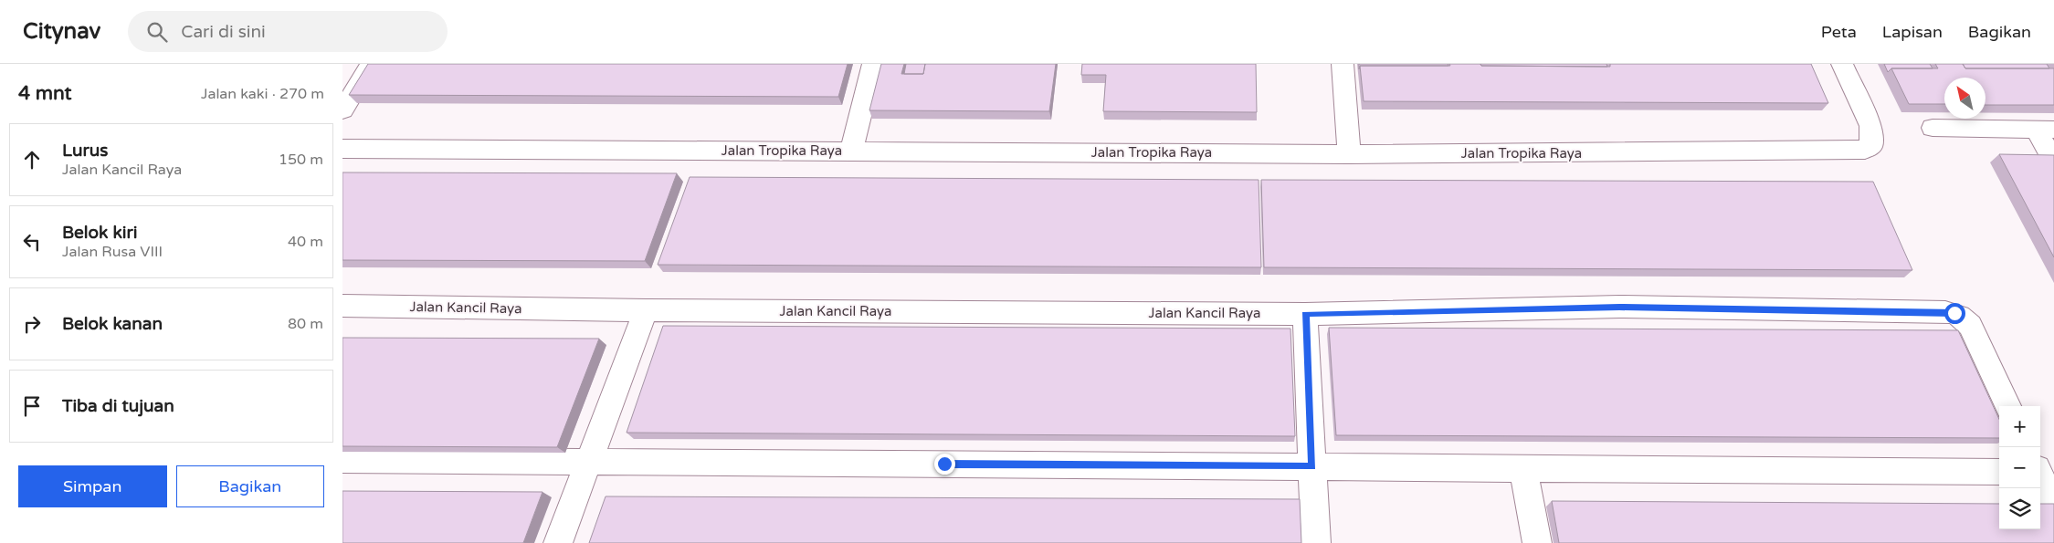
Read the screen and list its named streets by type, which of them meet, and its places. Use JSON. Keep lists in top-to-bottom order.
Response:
{
  "streets": {
    "street": ["Jalan Tropika Raya", "Jalan Kancil Raya"]
  },
  "north": "top left",
  "page": {
    "header": "Citynav",
    "search": "Cari di sini",
    "nav": ["Peta", "Lapisan", "Bagikan"],
    "heading": ["4 mnt", "Jalan kaki · 270 m"],
    "list": [
      ["Lurus", "Jalan Kancil Raya", "150 m"],
      ["Belok kiri", "Jalan Rusa VIII", "40 m"],
      ["Belok kanan", "80 m"],
      "Tiba di tujuan"
    ],
    "map_buttons": ["+", "−"],
    "buttons": ["Simpan", "Bagikan"]
  }
}
